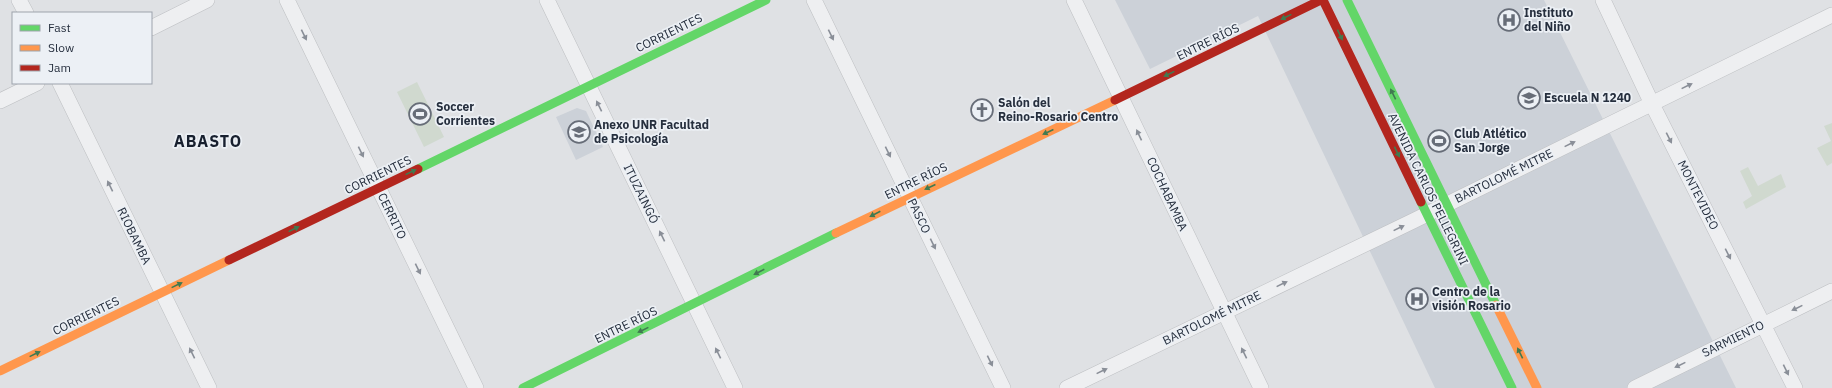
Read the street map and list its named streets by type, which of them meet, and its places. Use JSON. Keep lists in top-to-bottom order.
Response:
{
  "streets": {
    "main road": ["CORRIENTES", "ENTRE RÍOS", "AVENIDA CARLOS PELLEGRINI"],
    "street": [
      "BARTOLOMÉ MITRE",
      "ITUZAINGÓ",
      "COCHABAMBA",
      "MONTEVIDEO",
      "CERRITO",
      "PASCO",
      "RIOBAMBA",
      "SARMIENTO"
    ]
  },
  "crossings": [
    ["CORRIENTES", "ITUZAINGÓ"],
    ["CORRIENTES", "CERRITO"],
    ["CORRIENTES", "RIOBAMBA"],
    ["ENTRE RÍOS", "AVENIDA CARLOS PELLEGRINI"],
    ["ENTRE RÍOS", "ITUZAINGÓ"],
    ["ENTRE RÍOS", "COCHABAMBA"],
    ["ENTRE RÍOS", "PASCO"],
    ["BARTOLOMÉ MITRE", "AVENIDA CARLOS PELLEGRINI"],
    ["BARTOLOMÉ MITRE", "COCHABAMBA"],
    ["BARTOLOMÉ MITRE", "MONTEVIDEO"],
    ["MONTEVIDEO", "SARMIENTO"]
  ],
  "one_way": [
    "CORRIENTES",
    "ENTRE RÍOS",
    "BARTOLOMÉ MITRE",
    "ITUZAINGÓ",
    "COCHABAMBA",
    "MONTEVIDEO",
    "CERRITO",
    "PASCO",
    "RIOBAMBA",
    "SARMIENTO"
  ],
  "districts": ["ABASTO"],
  "places": {
    "hospital": ["Instituto del Niño", "Centro de la visión Rosario"],
    "school or university": ["Escuela N 1240", "Anexo UNR Facultad de Psicología"],
    "church": ["Salón del Reino-Rosario Centro"],
    "sports": ["Soccer Corrientes", "Club Atlético San Jorge"]
  },
  "legend": ["Fast", "Slow", "Jam"]
}
